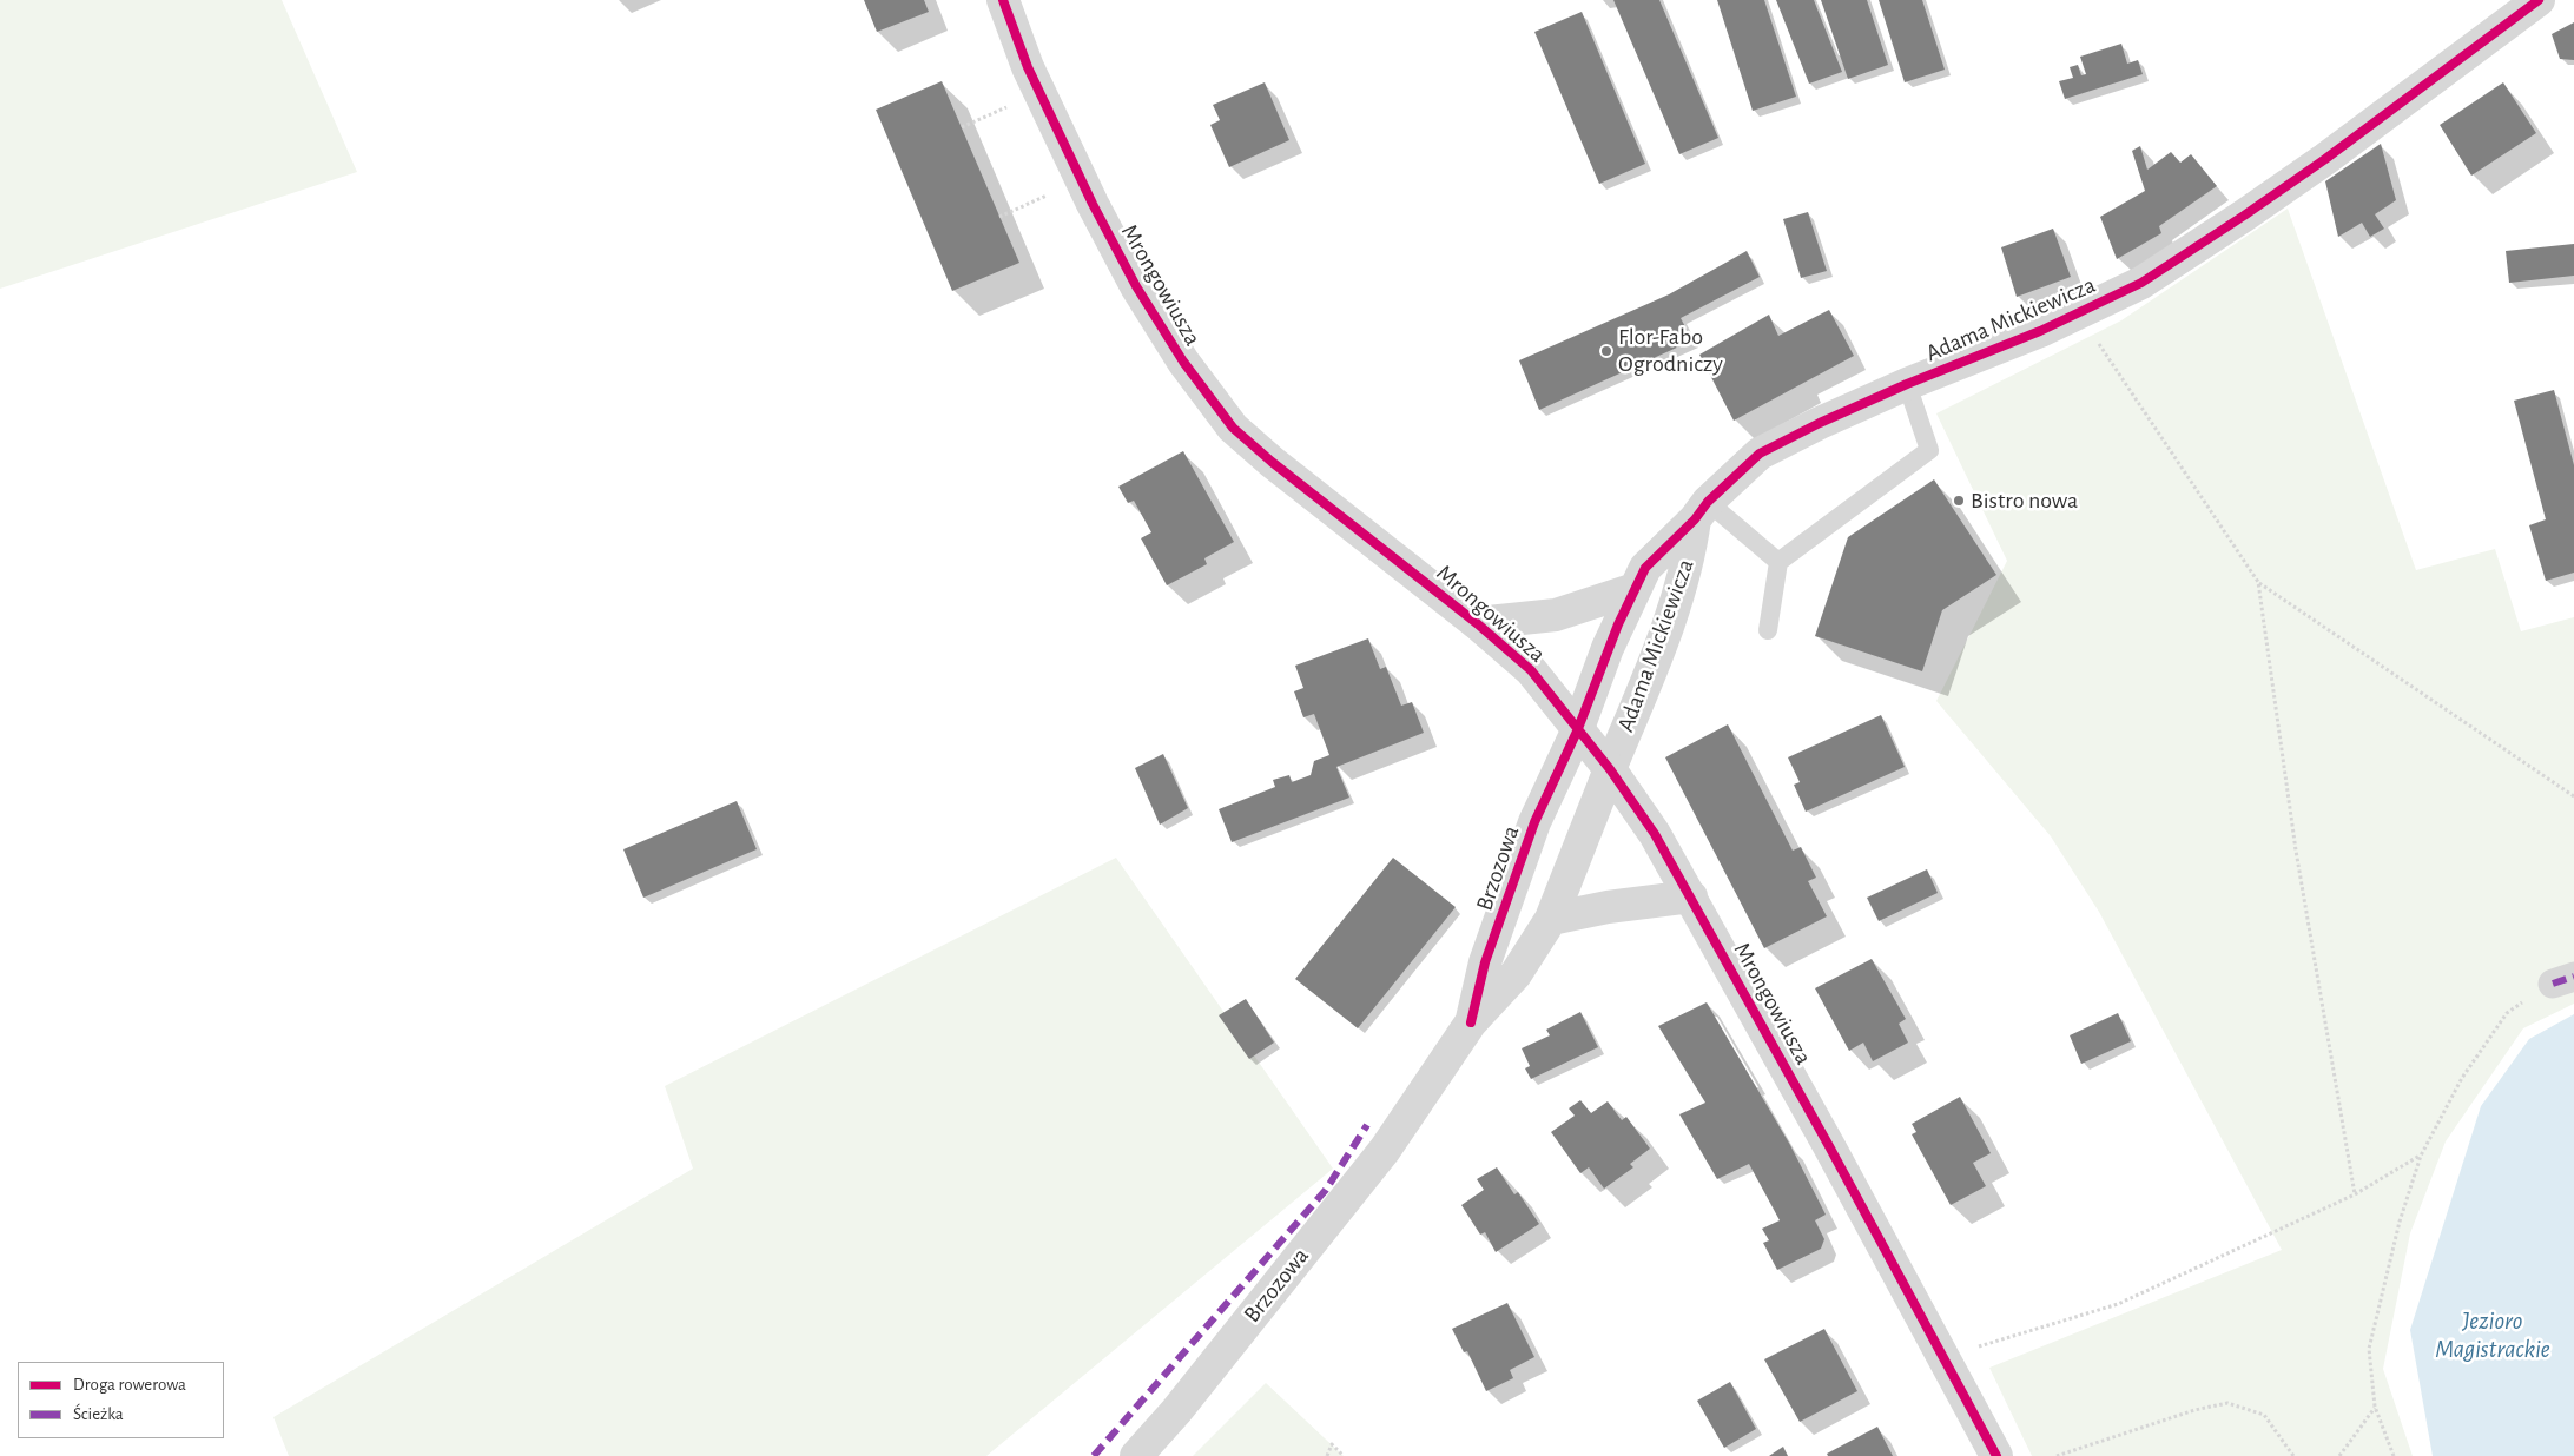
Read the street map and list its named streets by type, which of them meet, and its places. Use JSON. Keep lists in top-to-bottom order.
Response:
{
  "streets": {
    "street": ["Mrongowiusza", "Adama Mickiewicza", "Brzozowa"]
  },
  "crossings": [
    ["Mrongowiusza", "Adama Mickiewicza"],
    ["Mrongowiusza", "Brzozowa"],
    ["Adama Mickiewicza", "Brzozowa"]
  ],
  "water": ["Jezioro Magistrackie"],
  "places": ["Flor-Fabo Ogrodniczy", "Bistro nowa"],
  "legend": ["Droga rowerowa", "Ścieżka"]
}
